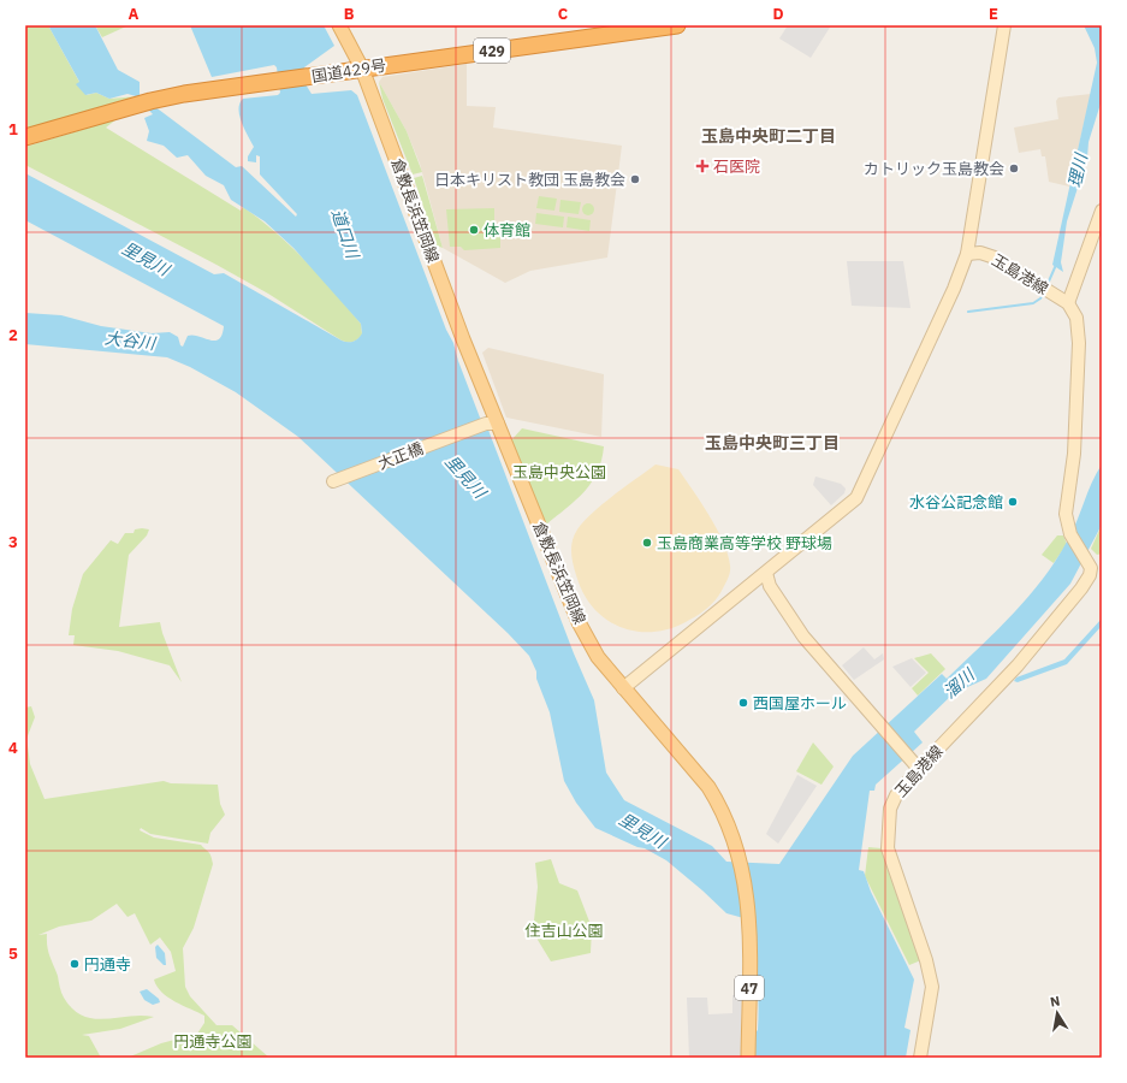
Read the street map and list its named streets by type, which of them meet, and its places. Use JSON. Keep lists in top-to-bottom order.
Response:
{
  "streets": {
    "highway": ["429", "国道429号"],
    "main road": [
      "倉敷長浜笠岡線",
      "玉島港線",
      "大正橋",
      "47"
    ]
  },
  "crossings": [
    ["国道429号", "倉敷長浜笠岡線"],
    ["倉敷長浜笠岡線", "大正橋"]
  ],
  "districts": ["玉島中央町二丁目", "玉島中央町三丁目"],
  "water": [
    "理川",
    "道口川",
    "里見川",
    "大谷川",
    "溜川"
  ],
  "parks": ["玉島中央公園", "住吉山公園", "円通寺公園"],
  "places": {
    "health": ["石医院"],
    "other": [
      "カトリック玉島教会",
      "日本キリスト教団 玉島教会",
      "体育館",
      "水谷公記念館",
      "玉島商業高等学校 野球場",
      "西国屋ホール",
      "円通寺"
    ]
  },
  "north": "top",
  "grid": {
    "columns": [
      "A",
      "B",
      "C",
      "D",
      "E"
    ],
    "rows": [
      "1",
      "2",
      "3",
      "4",
      "5"
    ]
  }
}
